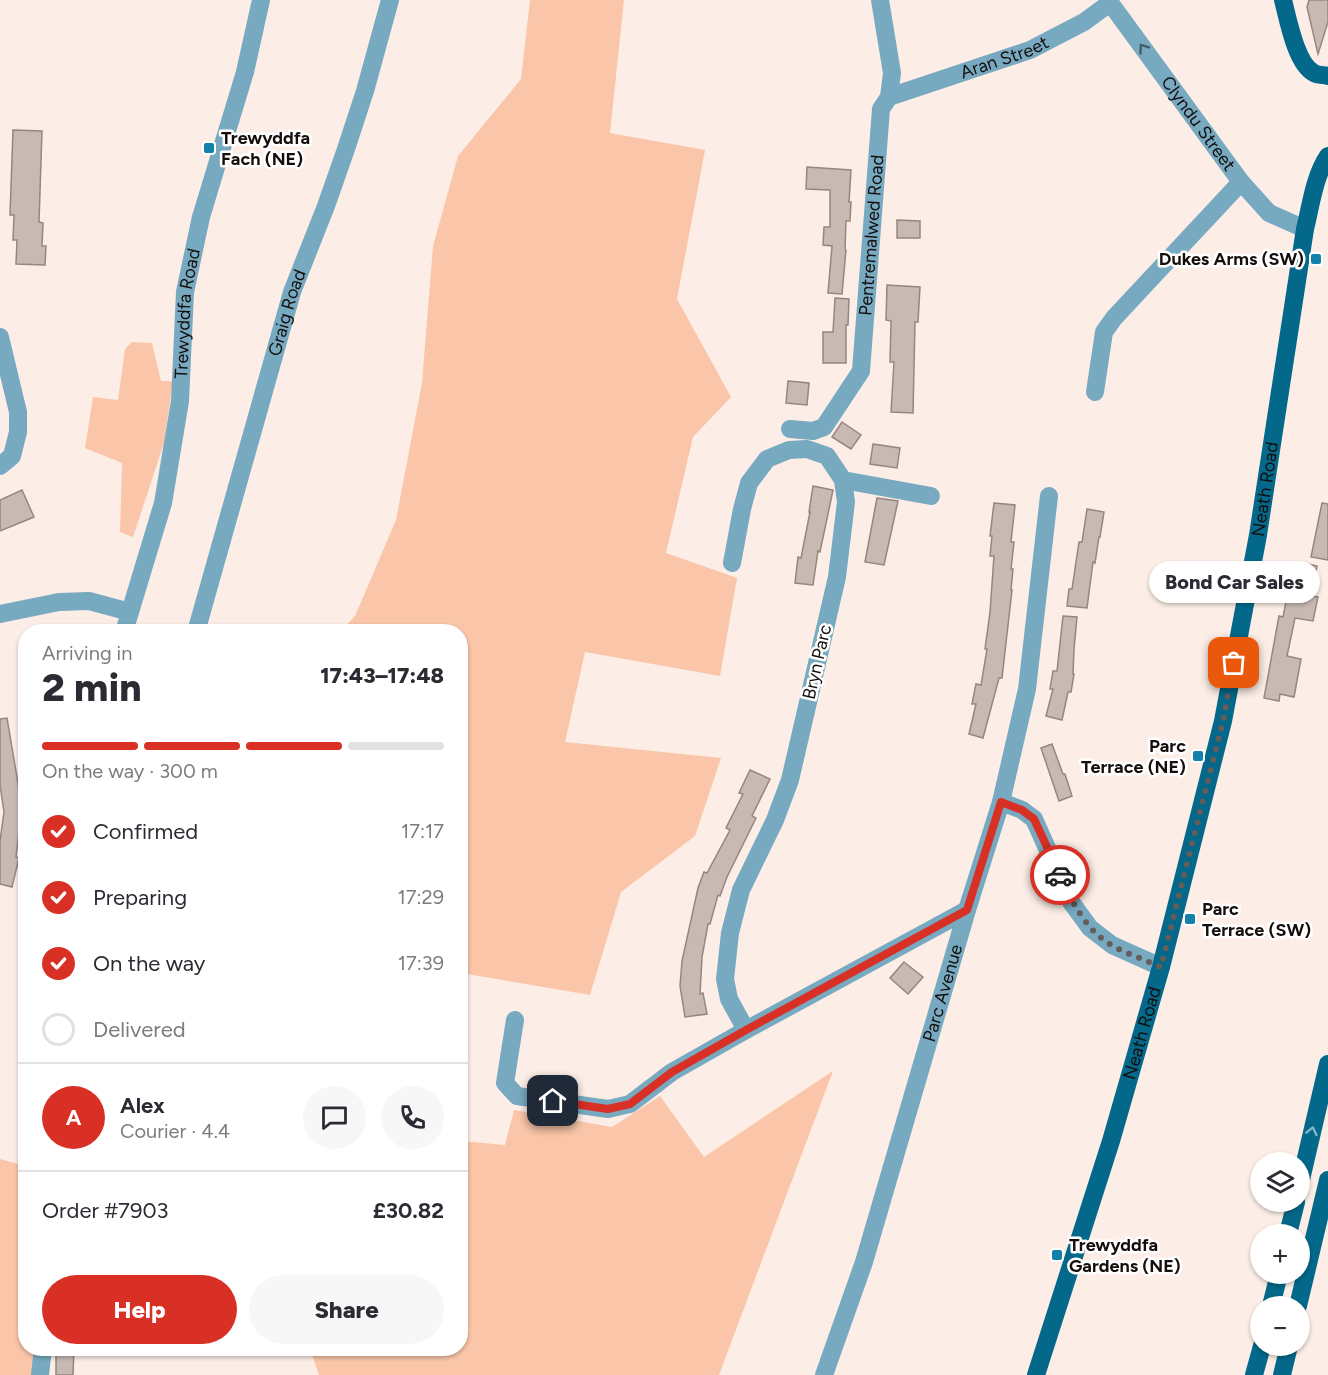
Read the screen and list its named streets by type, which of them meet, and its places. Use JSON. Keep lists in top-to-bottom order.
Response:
{
  "streets": {
    "main road": ["Neath Road"],
    "street": [
      "Aran Street",
      "Clyndu Street",
      "Pentremalwed Road",
      "Graig Road",
      "Trewyddfa Road",
      "Bryn Parc",
      "Parc Avenue"
    ]
  },
  "crossings": [
    ["Aran Street", "Clyndu Street"],
    ["Aran Street", "Pentremalwed Road"],
    ["Clyndu Street", "Neath Road"]
  ],
  "one_way": ["Clyndu Street"],
  "places": {
    "transit": [
      "Trewyddfa Fach (NE)",
      "Dukes Arms (SW)",
      "Parc Terrace (NE)",
      "Parc Terrace (SW)",
      "Trewyddfa Gardens (NE)"
    ],
    "other": ["Bond Car Sales"]
  },
  "page": {
    "bubble": "Bond Car Sales",
    "heading": ["2 min", "Arriving in", "17:43–17:48"],
    "panel": [
      "Alex",
      "Courier · 4.4",
      "Order #7903",
      "£30.82"
    ],
    "bar": "On the way · 300 m",
    "list": [
      ["Confirmed", "17:17"],
      ["Preparing", "17:29"],
      ["On the way", "17:39"],
      "Delivered"
    ],
    "round": "A",
    "map_buttons": ["+", "−"],
    "buttons": ["Help", "Share"]
  }
}
